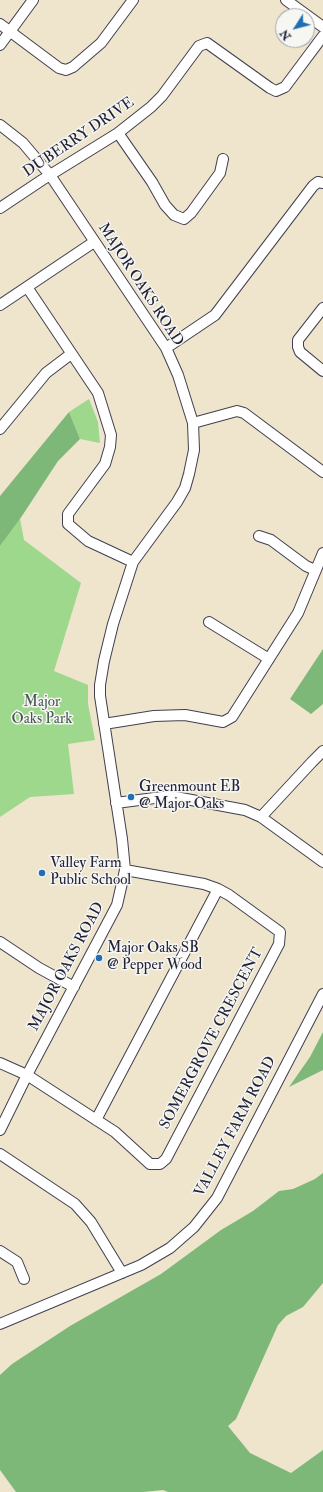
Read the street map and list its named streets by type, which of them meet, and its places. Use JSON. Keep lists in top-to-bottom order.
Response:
{
  "streets": {
    "street": [
      "DUBERRY DRIVE",
      "MAJOR OAKS ROAD",
      "SOMERGROVE CRESCENT",
      "VALLEY FARM ROAD"
    ]
  },
  "crossings": [
    ["DUBERRY DRIVE", "MAJOR OAKS ROAD"],
    ["MAJOR OAKS ROAD", "SOMERGROVE CRESCENT"]
  ],
  "parks": ["Major Oaks Park"],
  "places": ["Greenmount EB @ Major Oaks", "Valley Farm Public School", "Major Oaks SB @ Pepper Wood"],
  "north": "bottom left"
}
